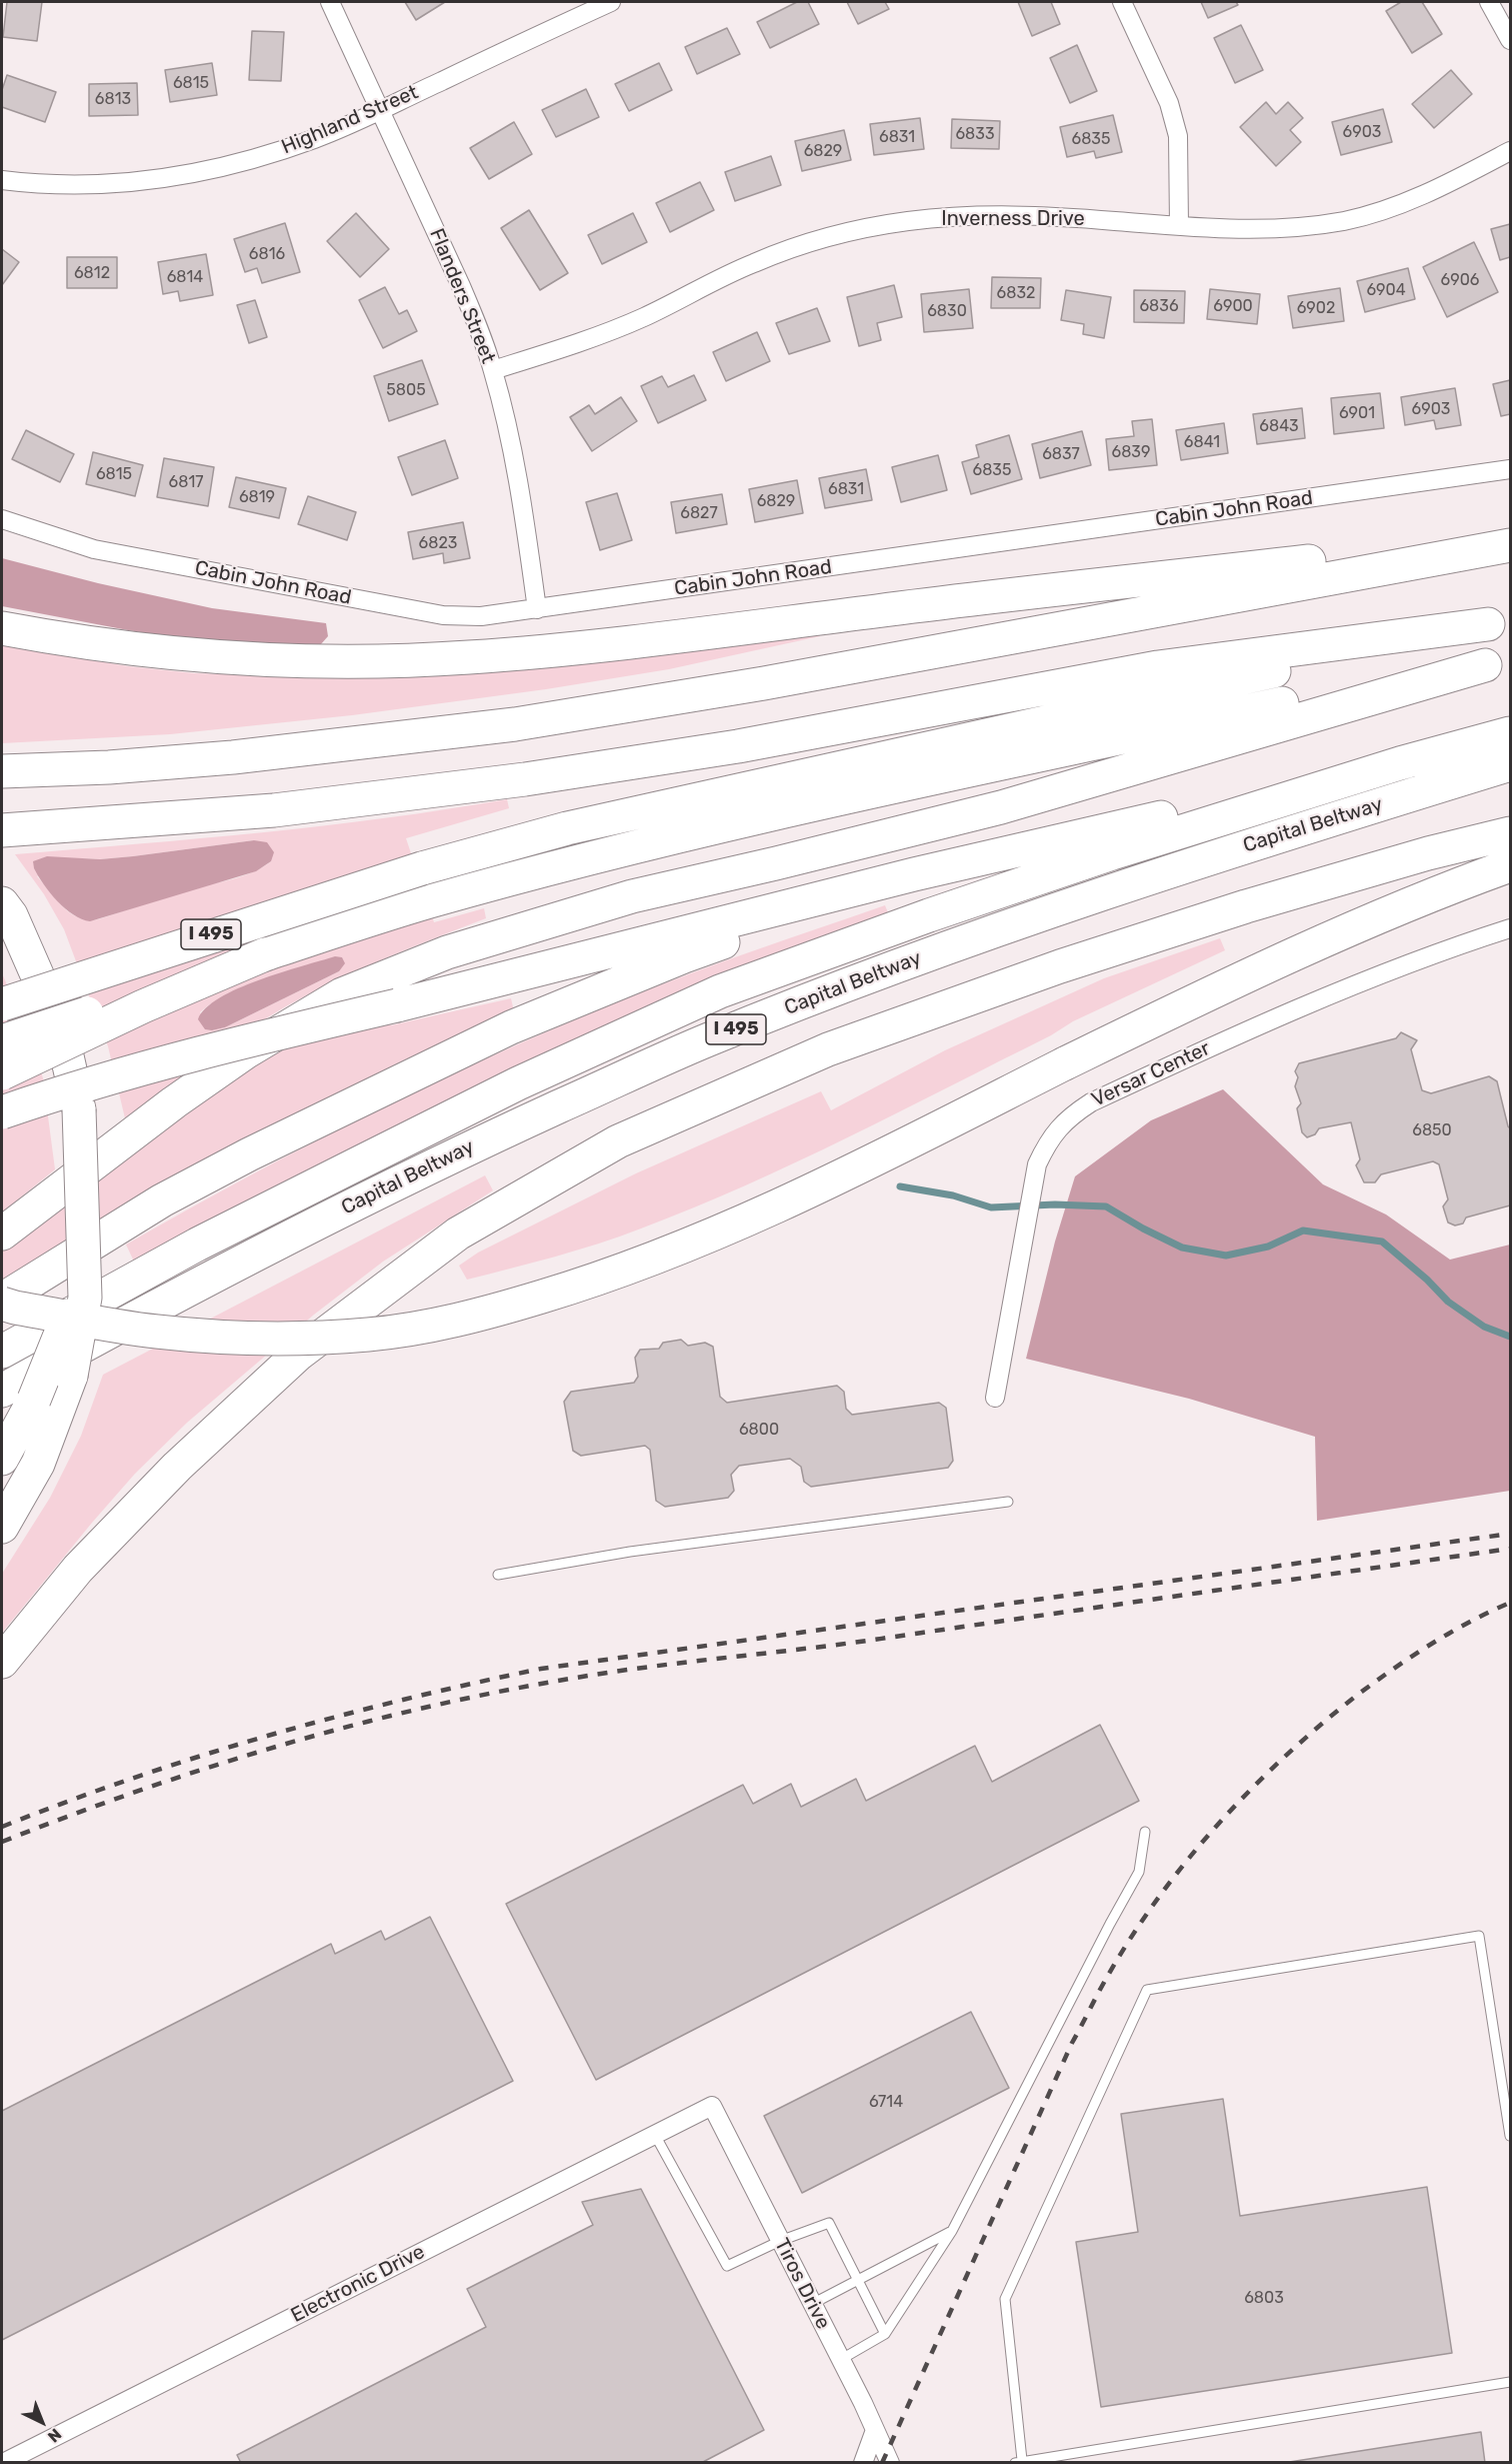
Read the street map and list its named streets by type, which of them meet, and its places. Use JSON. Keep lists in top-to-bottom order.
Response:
{
  "streets": {
    "highway": ["Capital Beltway", "I 495"],
    "street": [
      "Highland Street",
      "Inverness Drive",
      "Flanders Street",
      "Cabin John Road",
      "Versar Center",
      "Electronic Drive",
      "Tiros Drive"
    ]
  },
  "crossings": [
    ["Highland Street", "Flanders Street"],
    ["Inverness Drive", "Flanders Street"],
    ["Flanders Street", "Cabin John Road"],
    ["Electronic Drive", "Tiros Drive"]
  ],
  "house_numbers": [
    "6815",
    "6813",
    "6903",
    "6833",
    "6831",
    "6835",
    "6829",
    "6816",
    "6812",
    "6814",
    "6906",
    "6904",
    "6832",
    "6836",
    "6900",
    "6902",
    "6830",
    "5805",
    "6903",
    "6901",
    "6843",
    "6841",
    "6839",
    "6837",
    "6835",
    "6815",
    "6817",
    "6831",
    "6819",
    "6829",
    "6827",
    "6823",
    "6850",
    "6800",
    "6714",
    "6803"
  ],
  "north": "bottom right"
}
